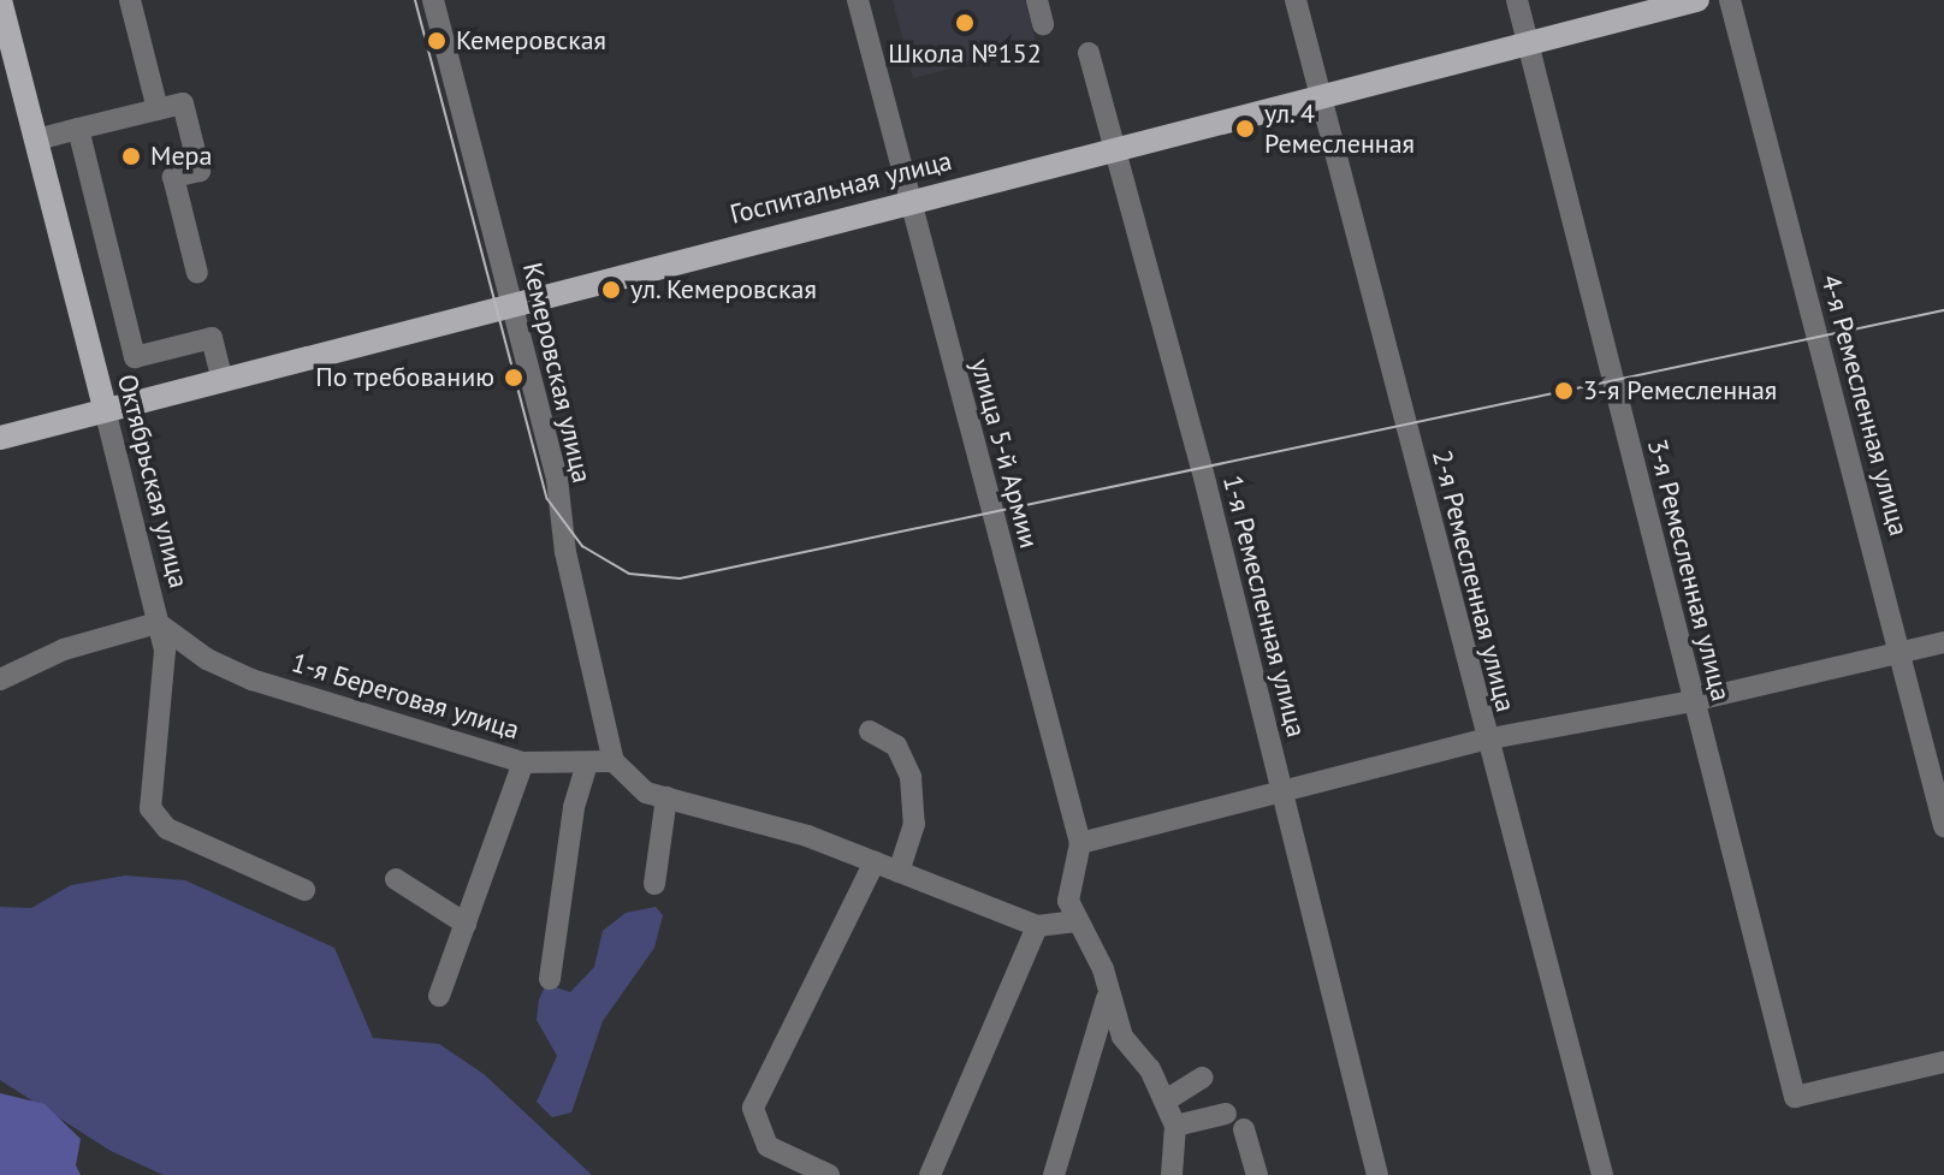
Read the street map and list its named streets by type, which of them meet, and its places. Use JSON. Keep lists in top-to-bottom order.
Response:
{
  "streets": {
    "main road": ["Госпитальная улица", "Октябрьская улица"],
    "street": [
      "Кемеровская улица",
      "4-я Ремесленная улица",
      "улица 5-й Армии",
      "3-я Ремесленная улица",
      "2-я Ремесленная улица",
      "1-я Ремесленная улица",
      "1-я Береговая улица"
    ]
  },
  "crossings": [
    ["Госпитальная улица", "Кемеровская улица"],
    ["Госпитальная улица", "улица 5-й Армии"],
    ["Госпитальная улица", "Октябрьская улица"],
    ["Госпитальная улица", "3-я Ремесленная улица"],
    ["Госпитальная улица", "2-я Ремесленная улица"],
    ["Госпитальная улица", "1-я Ремесленная улица"],
    ["Кемеровская улица", "1-я Береговая улица"],
    ["Октябрьская улица", "1-я Береговая улица"]
  ],
  "places": [
    "Школа №152",
    "Кемеровская",
    "ул. 4 Ремесленная",
    "Мера",
    "ул. Кемеровская",
    "По требованию",
    "3-я Ремесленная"
  ]
}
